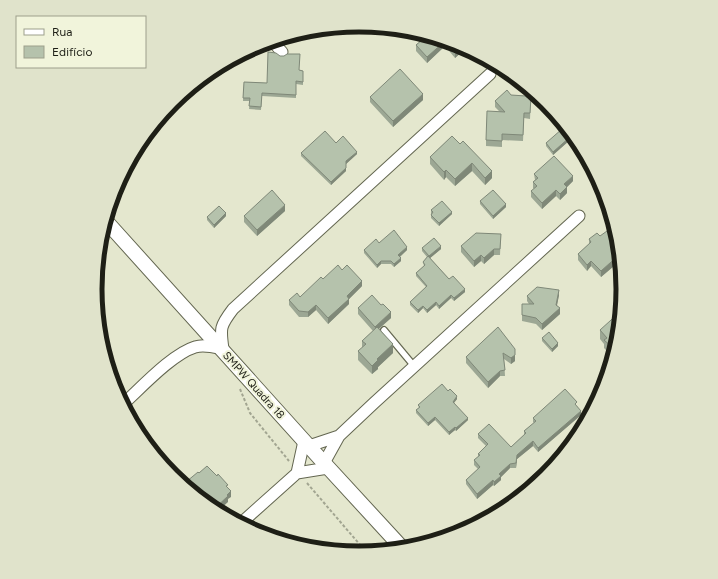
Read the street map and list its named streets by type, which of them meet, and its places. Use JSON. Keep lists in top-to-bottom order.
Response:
{
  "streets": {
    "street": ["SMPW Quadra 18"]
  },
  "legend": ["Rua", "Edifício"]
}
